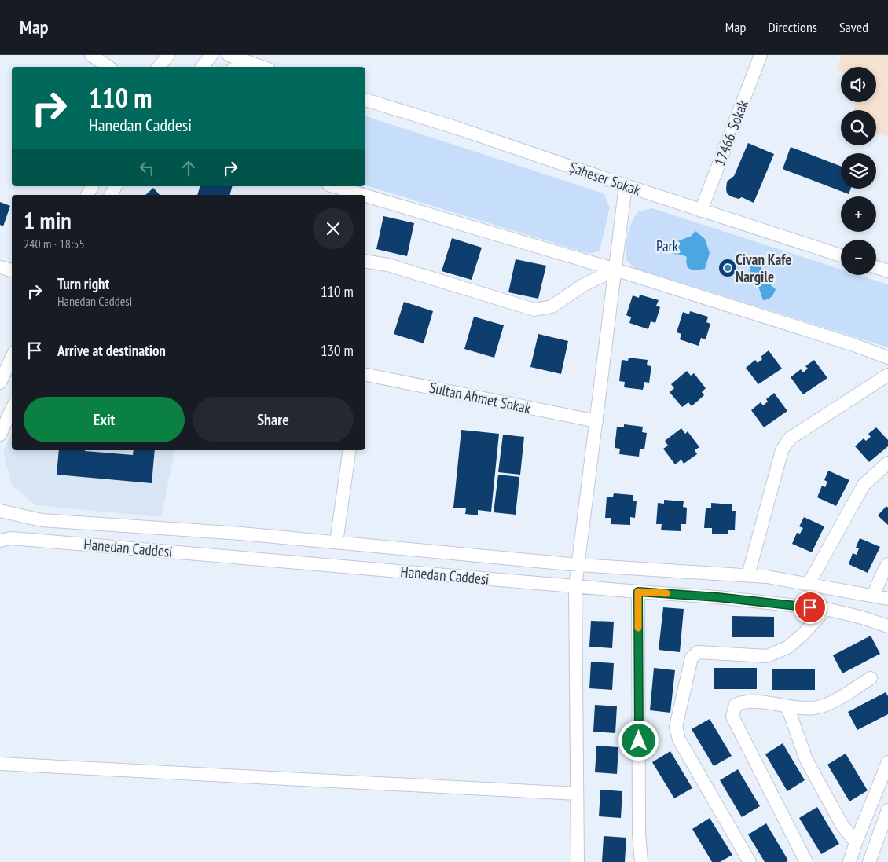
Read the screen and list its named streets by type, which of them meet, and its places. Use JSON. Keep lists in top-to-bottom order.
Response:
{
  "streets": {
    "street": [
      "17466. Sokak",
      "Şaheser Sokak",
      "Sultan Ahmet Sokak",
      "Hanedan Caddesi"
    ]
  },
  "crossings": [
    ["17466. Sokak", "Şaheser Sokak"]
  ],
  "parks": ["Park"],
  "places": ["Civan Kafe Nargile"],
  "page": {
    "header": "Map",
    "nav": ["Map", "Directions", "Saved"],
    "map_buttons": ["+", "−"],
    "turn": ["110 m", "Hanedan Caddesi"],
    "heading": ["1 min", "240 m · 18:55"],
    "list": [
      {
        "name": "Turn right",
        "note": "Hanedan Caddesi",
        "value": "110 m"
      },
      {
        "name": "Arrive at destination",
        "value": "130 m"
      }
    ],
    "buttons": ["Exit", "Share"]
  }
}
